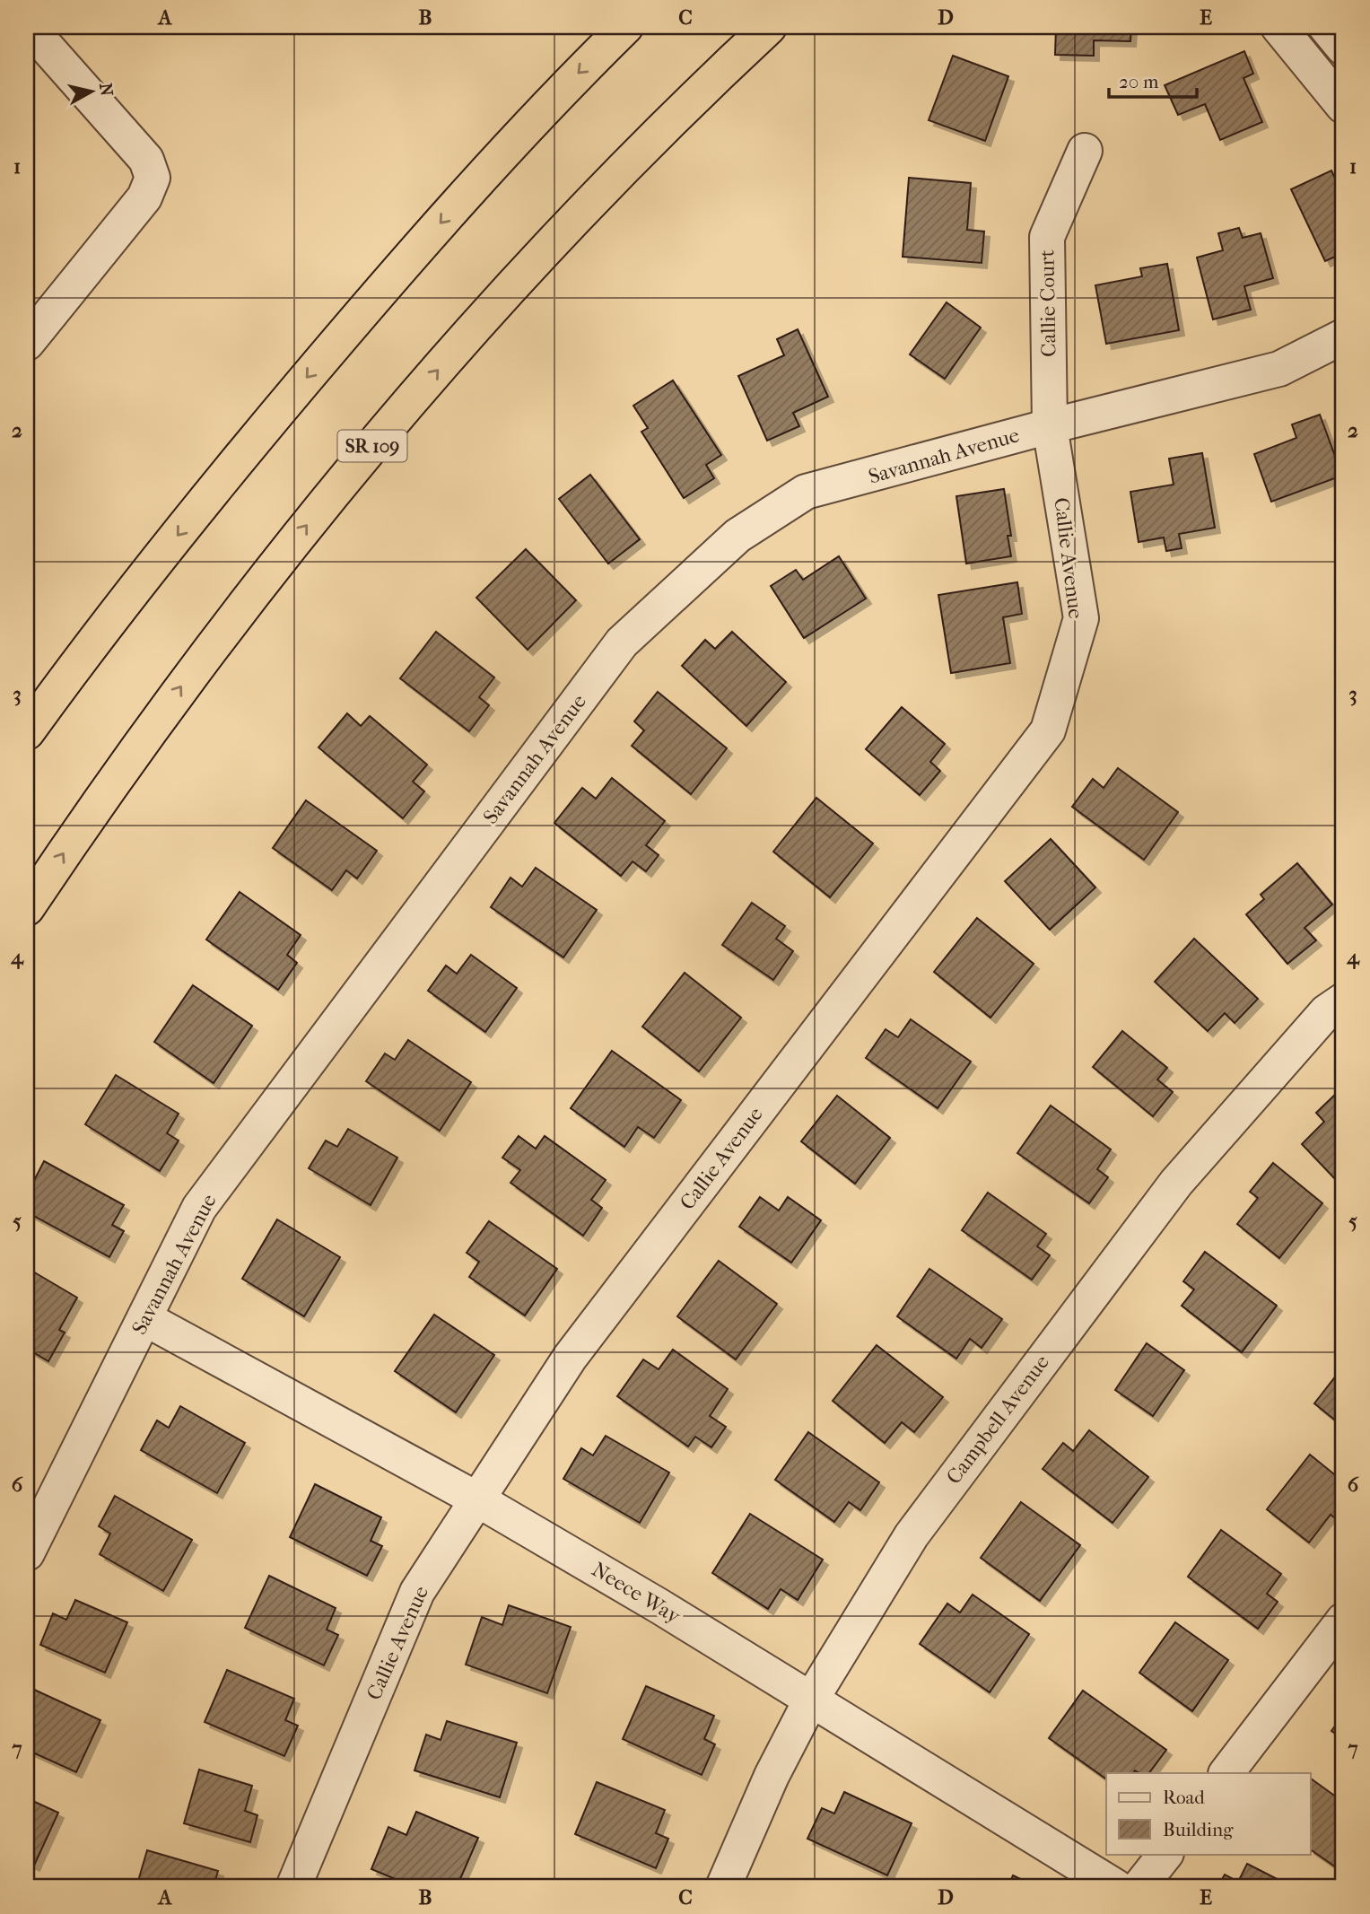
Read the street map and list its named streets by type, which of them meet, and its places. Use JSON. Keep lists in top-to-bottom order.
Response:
{
  "streets": {
    "highway": ["SR 109"],
    "street": [
      "Callie Court",
      "Savannah Avenue",
      "Callie Avenue",
      "Campbell Avenue",
      "Neece Way"
    ]
  },
  "crossings": [
    ["Callie Court", "Savannah Avenue"],
    ["Callie Court", "Callie Avenue"],
    ["Savannah Avenue", "Callie Avenue"],
    ["Savannah Avenue", "Neece Way"],
    ["Callie Avenue", "Neece Way"],
    ["Campbell Avenue", "Neece Way"]
  ],
  "legend": ["Road", "Building"],
  "scale_bar": "20 m",
  "north": "right",
  "grid": {
    "columns": [
      "A",
      "B",
      "C",
      "D",
      "E"
    ],
    "rows": [
      "1",
      "2",
      "3",
      "4",
      "5",
      "6",
      "7"
    ]
  }
}
